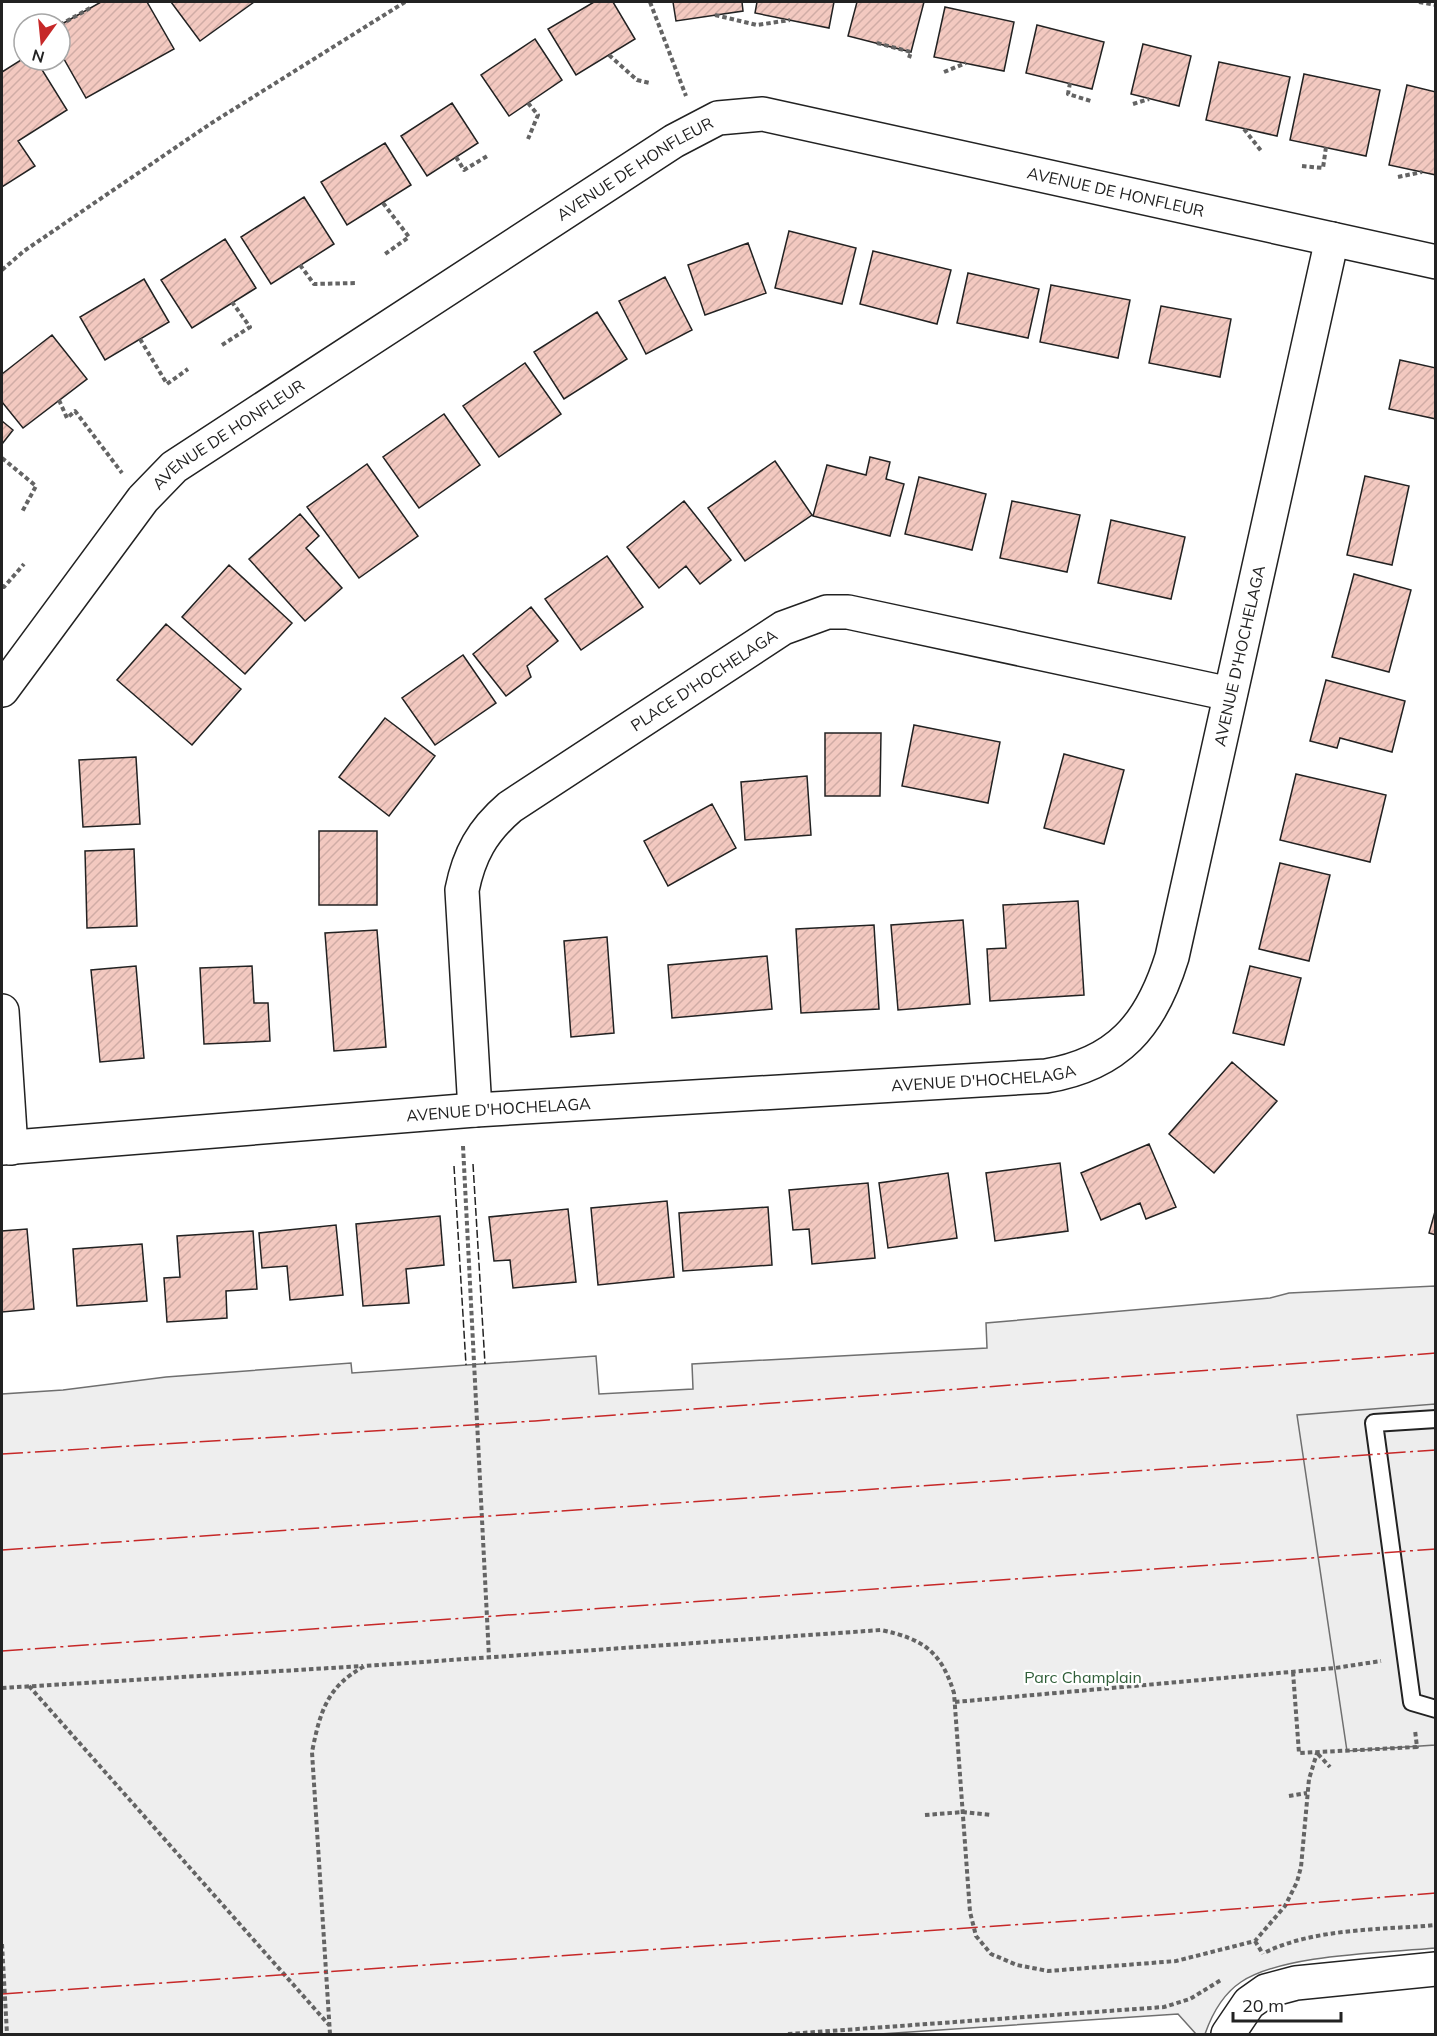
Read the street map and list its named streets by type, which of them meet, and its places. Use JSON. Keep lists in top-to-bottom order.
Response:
{
  "streets": {
    "street": ["AVENUE DE HONFLEUR", "AVENUE D'HOCHELAGA", "PLACE D'HOCHELAGA"]
  },
  "crossings": [
    ["AVENUE DE HONFLEUR", "AVENUE D'HOCHELAGA"],
    ["AVENUE D'HOCHELAGA", "PLACE D'HOCHELAGA"]
  ],
  "parks": ["Parc Champlain"],
  "scale_bar": "20 m",
  "north": "bottom"
}
